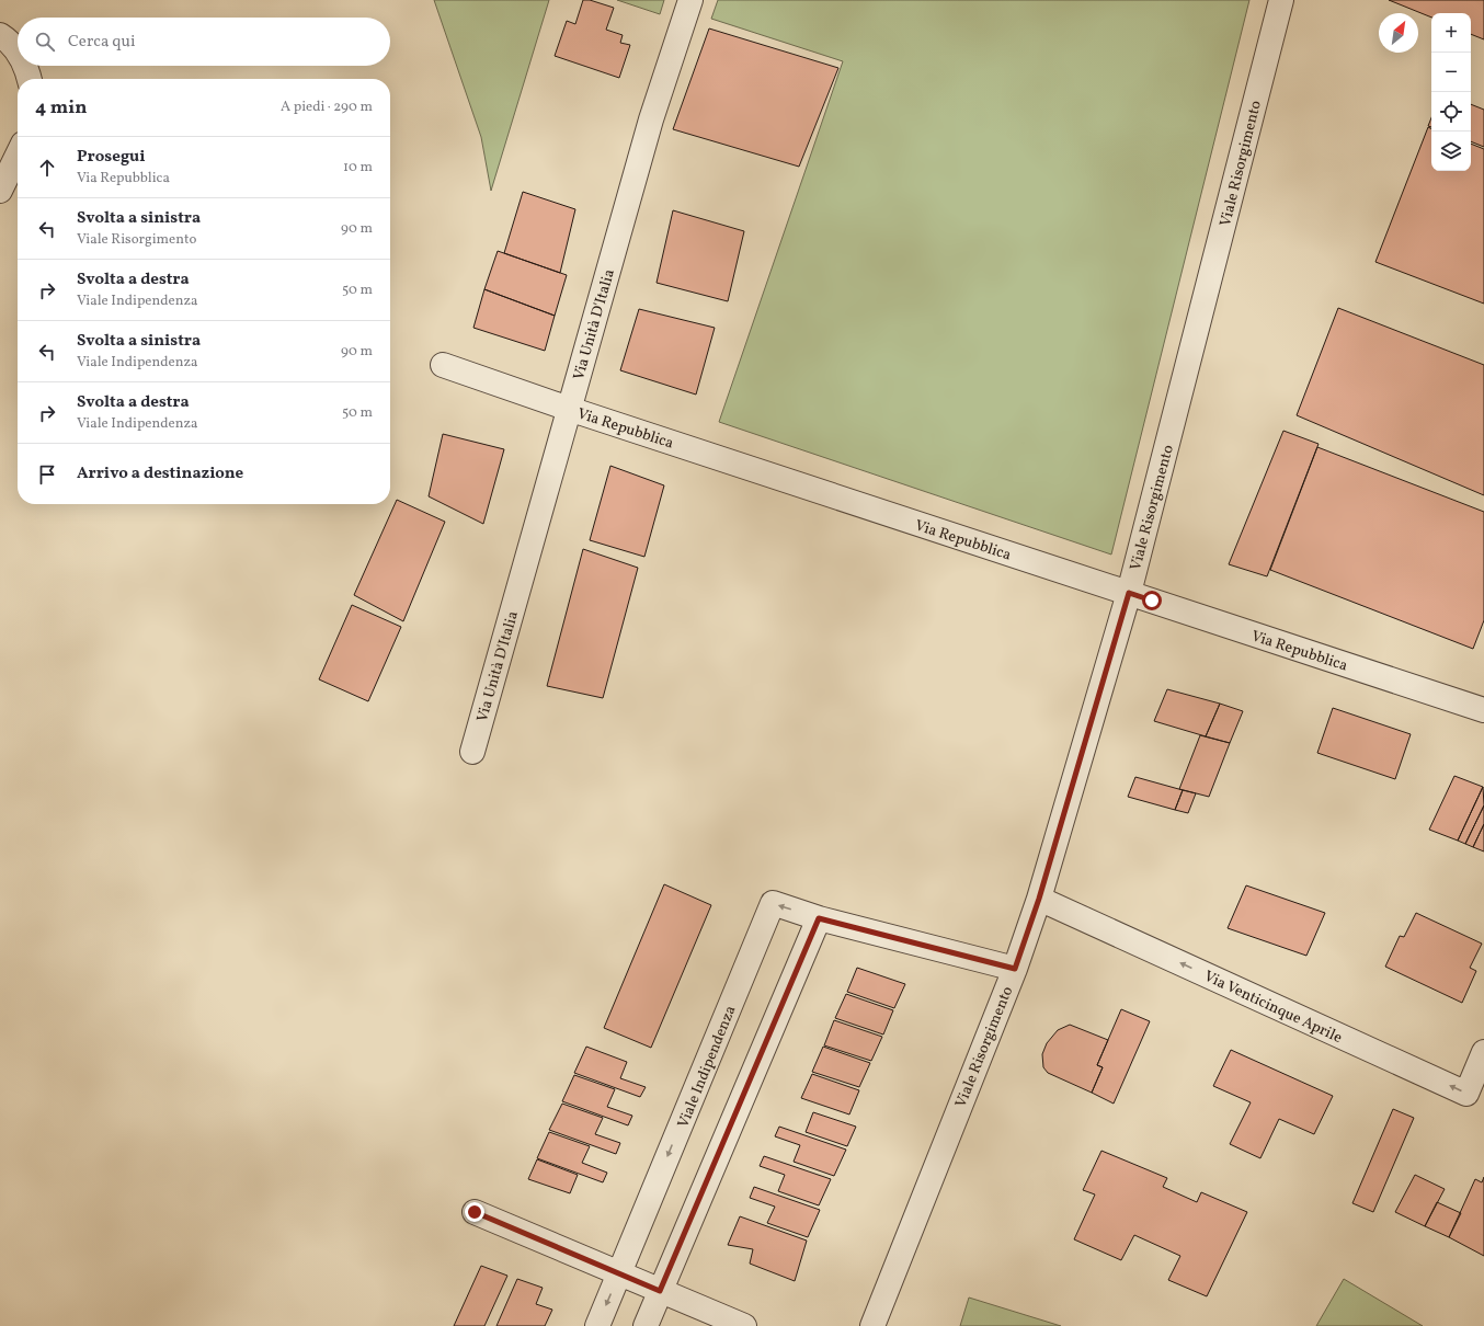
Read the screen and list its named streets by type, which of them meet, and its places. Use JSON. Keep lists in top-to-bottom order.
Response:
{
  "streets": {
    "street": [
      "Viale Risorgimento",
      "Via Unità D'Italia",
      "Via Repubblica",
      "Via Venticinque Aprile",
      "Viale Indipendenza"
    ]
  },
  "crossings": [
    ["Viale Risorgimento", "Via Repubblica"],
    ["Viale Risorgimento", "Via Venticinque Aprile"],
    ["Viale Risorgimento", "Viale Indipendenza"],
    ["Via Unità D'Italia", "Via Repubblica"]
  ],
  "one_way": ["Via Venticinque Aprile"],
  "north": "top right",
  "page": {
    "map_buttons": ["+", "−"],
    "search": "Cerca qui",
    "heading": ["4 min", "A piedi · 290 m"],
    "list": [
      ["Prosegui", "Via Repubblica", "10 m"],
      ["Svolta a sinistra", "Viale Risorgimento", "90 m"],
      ["Svolta a destra", "Viale Indipendenza", "50 m"],
      ["Svolta a sinistra", "Viale Indipendenza", "90 m"],
      ["Svolta a destra", "Viale Indipendenza", "50 m"],
      "Arrivo a destinazione"
    ]
  }
}
